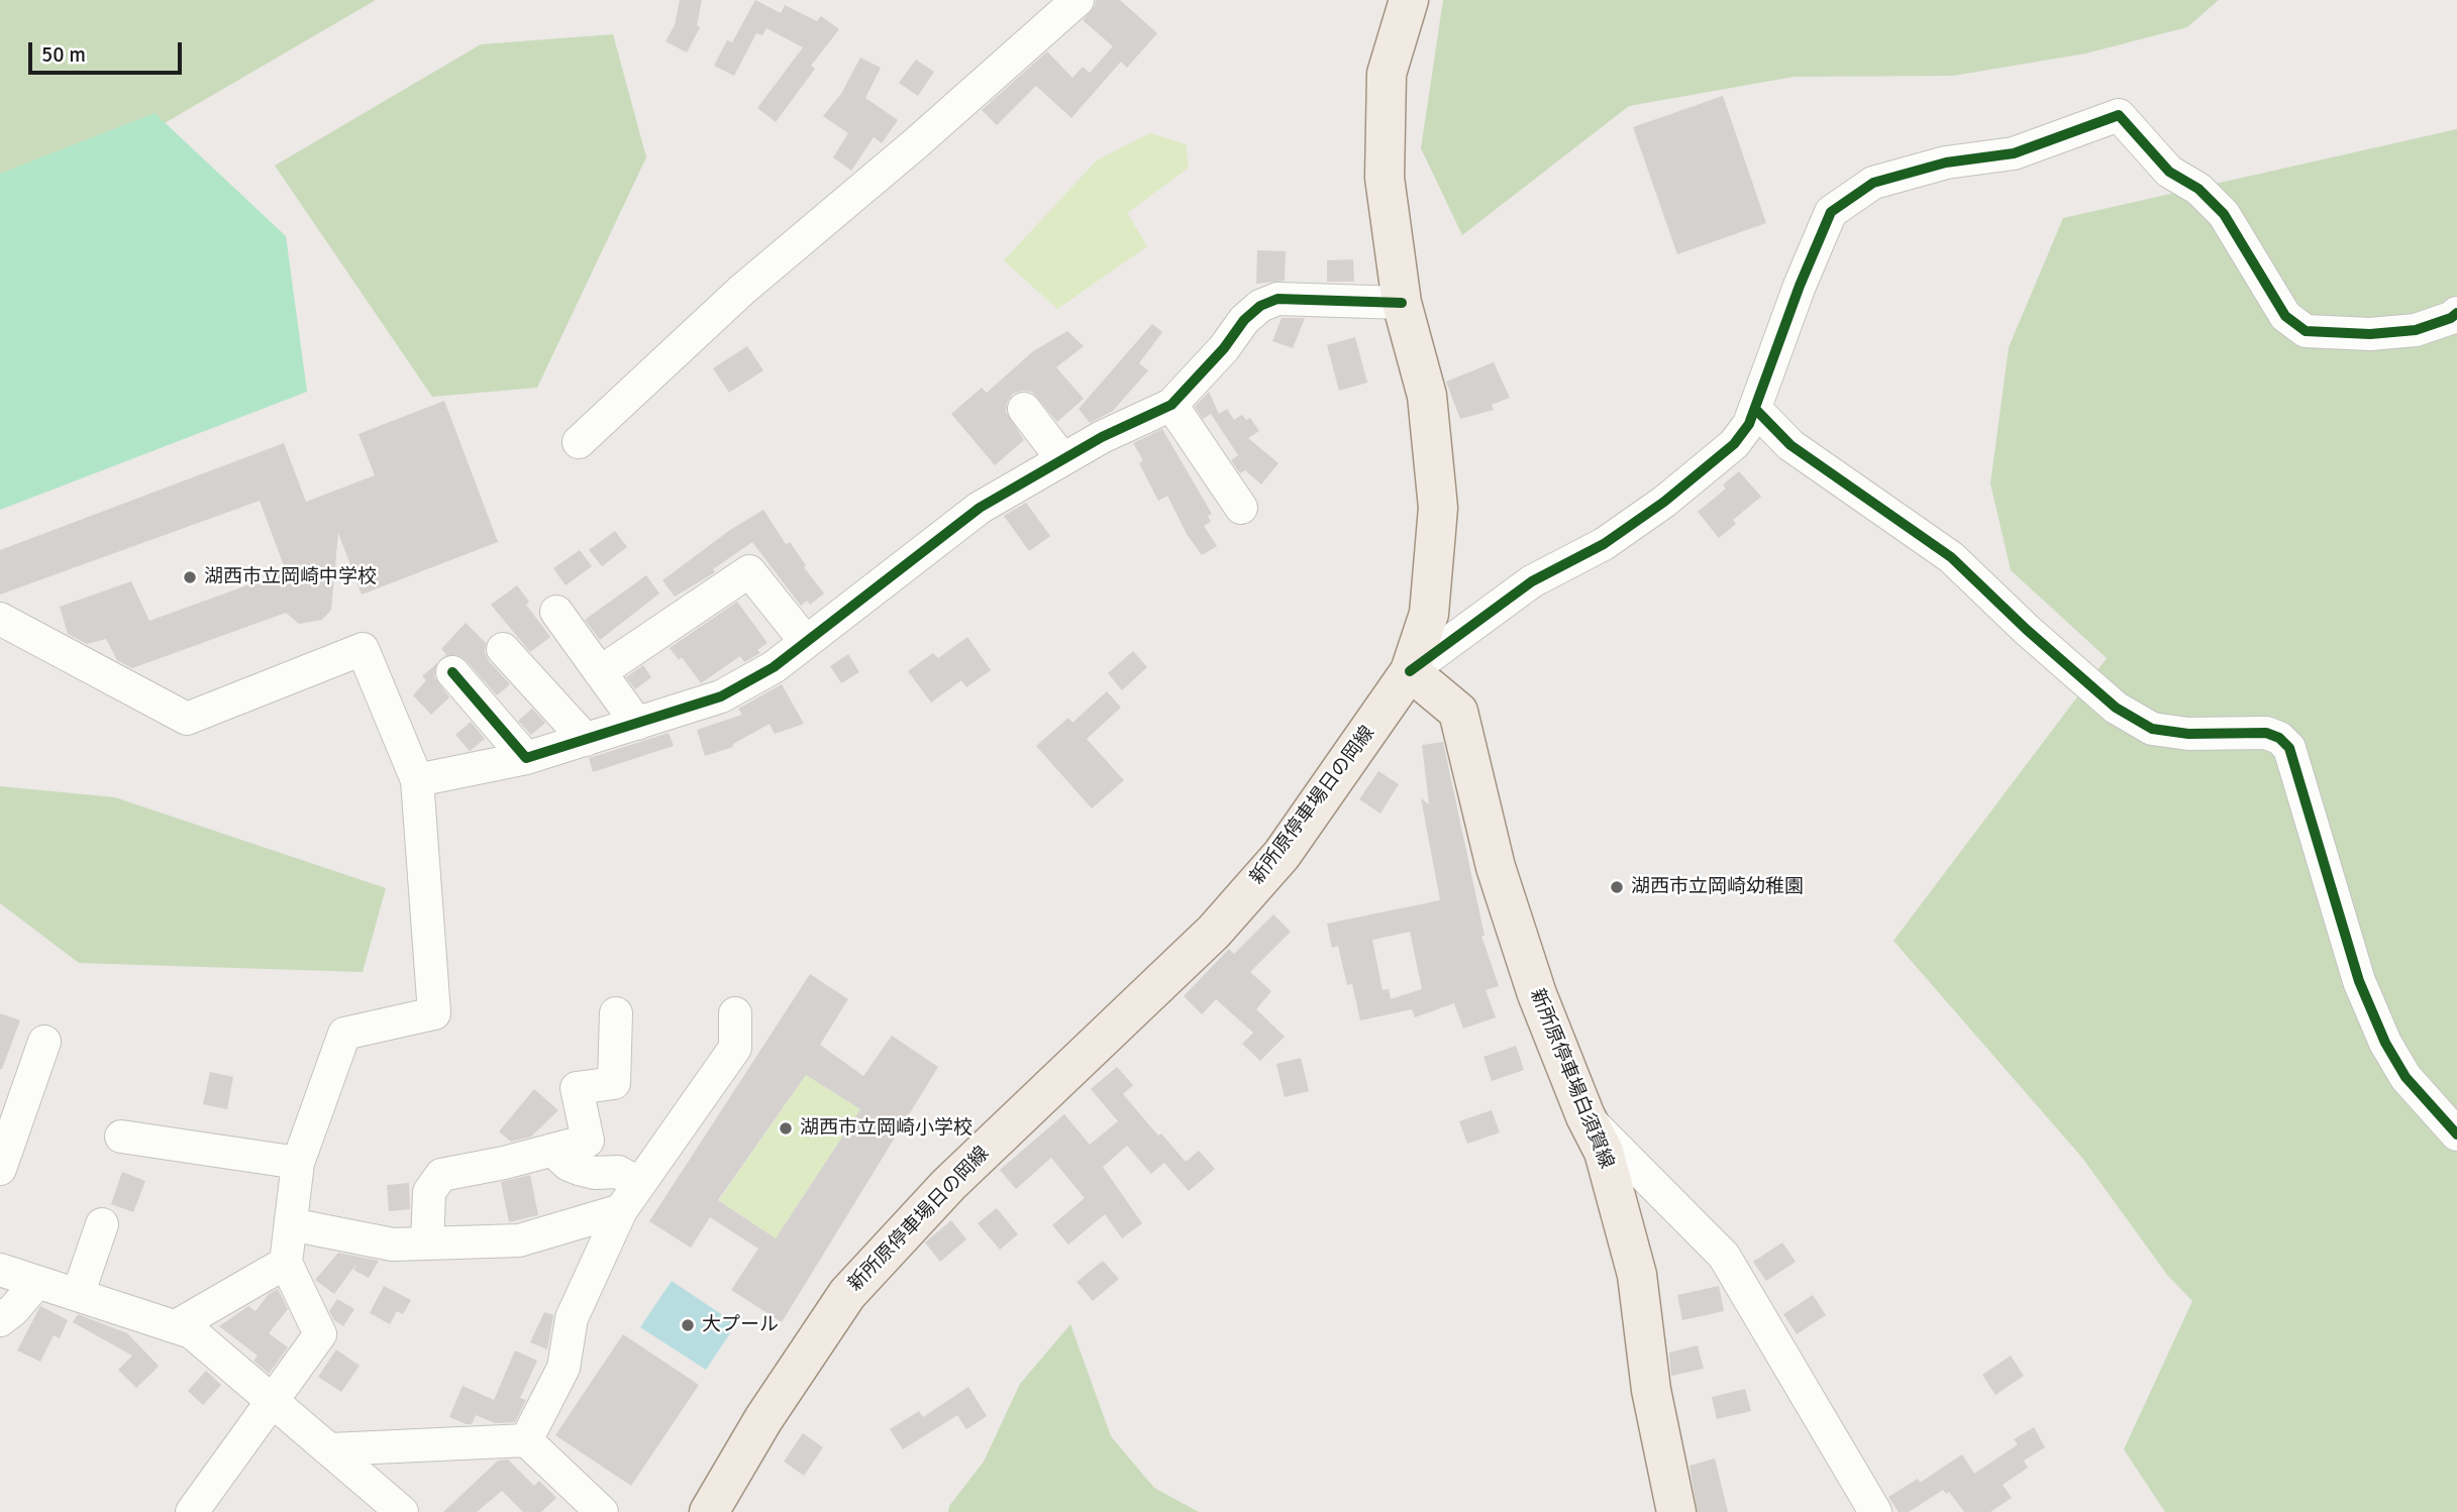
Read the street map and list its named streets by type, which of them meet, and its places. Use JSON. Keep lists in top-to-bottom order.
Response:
{
  "streets": {
    "main road": ["新所原停車場日の岡線", "新所原停車場白須賀線"]
  },
  "crossings": [
    ["新所原停車場日の岡線", "新所原停車場白須賀線"]
  ],
  "places": [
    "湖西市立岡崎中学校",
    "湖西市立岡崎幼稚園",
    "湖西市立岡崎小学校",
    "大プール"
  ],
  "scale_bar": "50 m"
}
